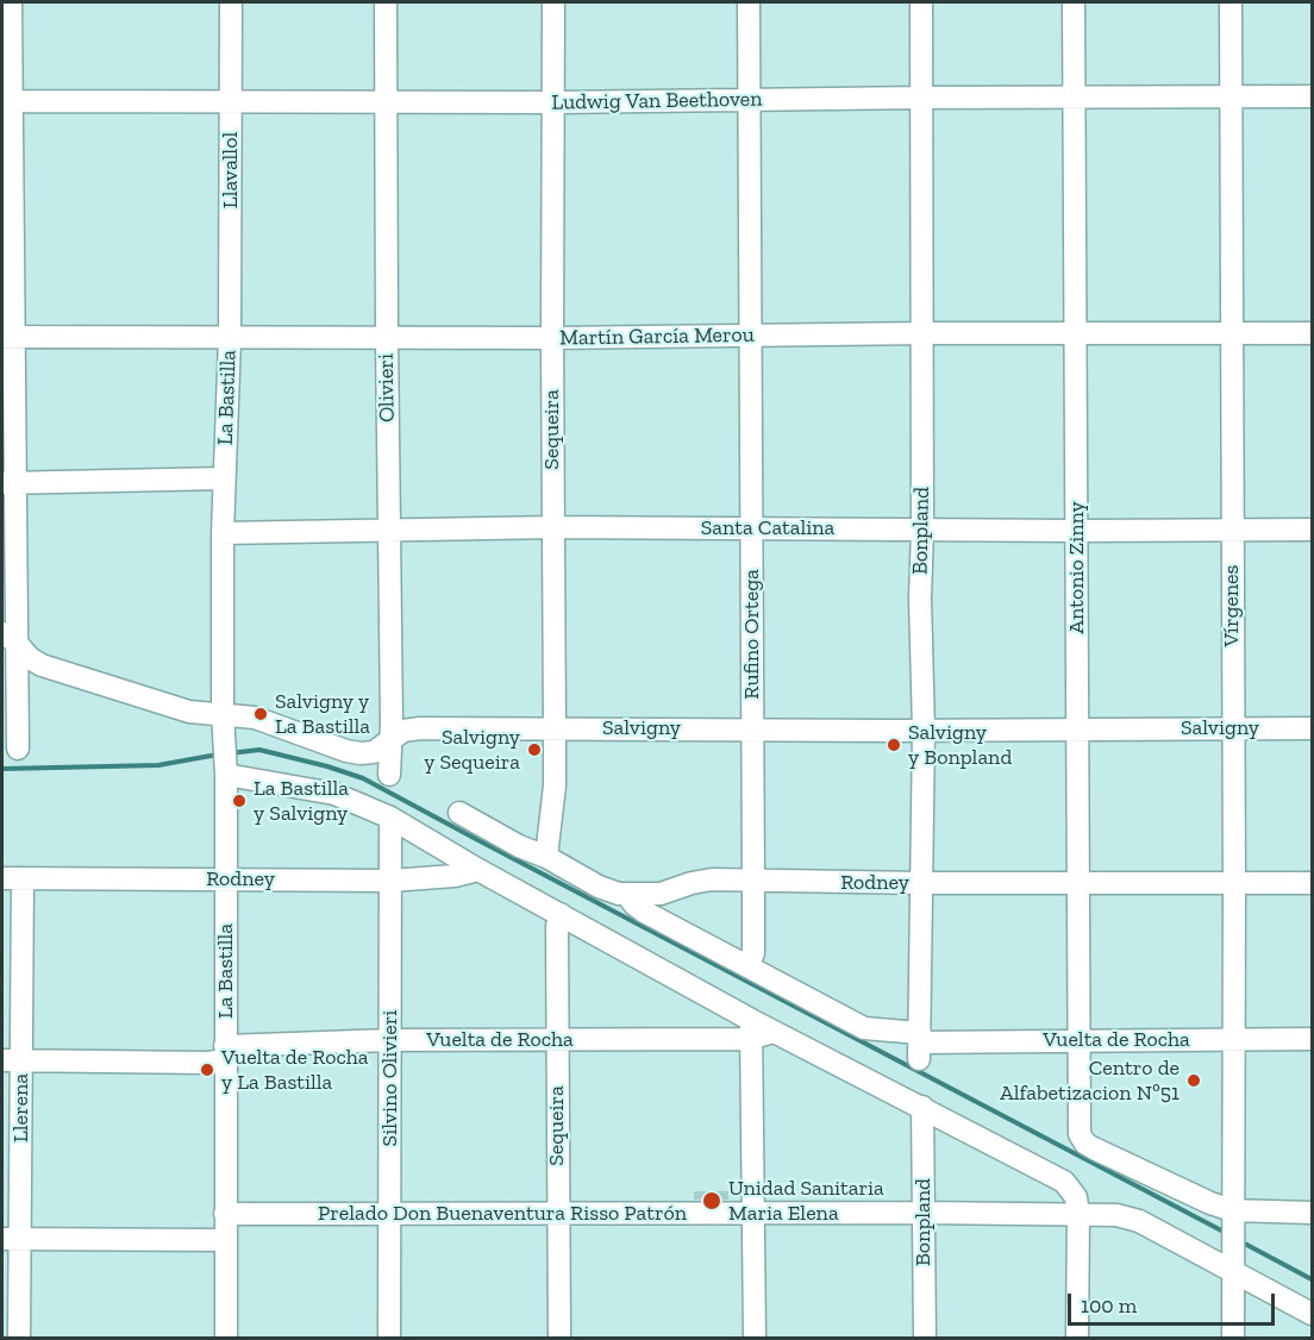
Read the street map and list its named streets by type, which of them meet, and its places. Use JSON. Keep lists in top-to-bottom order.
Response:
{
  "streets": {
    "street": [
      "Ludwig Van Beethoven",
      "Llavallol",
      "Martín García Merou",
      "Olivieri",
      "La Bastilla",
      "Sequeira",
      "Santa Catalina",
      "Bonpland",
      "Antonio Zinny",
      "Vírgenes",
      "Rufino Ortega",
      "Salvigny",
      "Rodney",
      "Vuelta de Rocha",
      "Silvino Olivieri",
      "Llerena",
      "Prelado Don Buenaventura Risso Patrón"
    ]
  },
  "crossings": [
    ["Ludwig Van Beethoven", "Llavallol"],
    ["Ludwig Van Beethoven", "Olivieri"],
    ["Ludwig Van Beethoven", "Sequeira"],
    ["Ludwig Van Beethoven", "Bonpland"],
    ["Ludwig Van Beethoven", "Antonio Zinny"],
    ["Ludwig Van Beethoven", "Vírgenes"],
    ["Ludwig Van Beethoven", "Rufino Ortega"],
    ["Llavallol", "Martín García Merou"],
    ["Llavallol", "La Bastilla"],
    ["Martín García Merou", "Olivieri"],
    ["Martín García Merou", "La Bastilla"],
    ["Martín García Merou", "Sequeira"],
    ["Martín García Merou", "Bonpland"],
    ["Martín García Merou", "Antonio Zinny"],
    ["Martín García Merou", "Vírgenes"],
    ["Martín García Merou", "Rufino Ortega"],
    ["Olivieri", "Santa Catalina"],
    ["Olivieri", "Salvigny"],
    ["La Bastilla", "Santa Catalina"],
    ["La Bastilla", "Salvigny"],
    ["La Bastilla", "Rodney"],
    ["La Bastilla", "Vuelta de Rocha"],
    ["La Bastilla", "Prelado Don Buenaventura Risso Patrón"],
    ["Sequeira", "Santa Catalina"],
    ["Sequeira", "Salvigny"],
    ["Sequeira", "Rodney"],
    ["Sequeira", "Vuelta de Rocha"],
    ["Sequeira", "Prelado Don Buenaventura Risso Patrón"],
    ["Santa Catalina", "Bonpland"],
    ["Santa Catalina", "Antonio Zinny"],
    ["Santa Catalina", "Vírgenes"],
    ["Santa Catalina", "Rufino Ortega"],
    ["Bonpland", "Salvigny"],
    ["Bonpland", "Rodney"],
    ["Bonpland", "Vuelta de Rocha"],
    ["Bonpland", "Prelado Don Buenaventura Risso Patrón"],
    ["Antonio Zinny", "Vírgenes"],
    ["Antonio Zinny", "Salvigny"],
    ["Antonio Zinny", "Rodney"],
    ["Antonio Zinny", "Vuelta de Rocha"],
    ["Vírgenes", "Salvigny"],
    ["Vírgenes", "Rodney"],
    ["Vírgenes", "Vuelta de Rocha"],
    ["Vírgenes", "Prelado Don Buenaventura Risso Patrón"],
    ["Rufino Ortega", "Salvigny"],
    ["Rufino Ortega", "Rodney"],
    ["Rufino Ortega", "Vuelta de Rocha"],
    ["Rodney", "Vuelta de Rocha"],
    ["Rodney", "Silvino Olivieri"],
    ["Rodney", "Llerena"],
    ["Vuelta de Rocha", "Silvino Olivieri"],
    ["Vuelta de Rocha", "Llerena"],
    ["Silvino Olivieri", "Prelado Don Buenaventura Risso Patrón"]
  ],
  "places": [
    "Salvigny y La Bastilla",
    "Salvigny y Bonpland",
    "Salvigny y Sequeira",
    "La Bastilla y Salvigny",
    "Vuelta de Rocha y La Bastilla",
    "Centro de Alfabetizacion Nº51",
    "Unidad Sanitaria Maria Elena"
  ],
  "scale_bar": "100 m"
}
